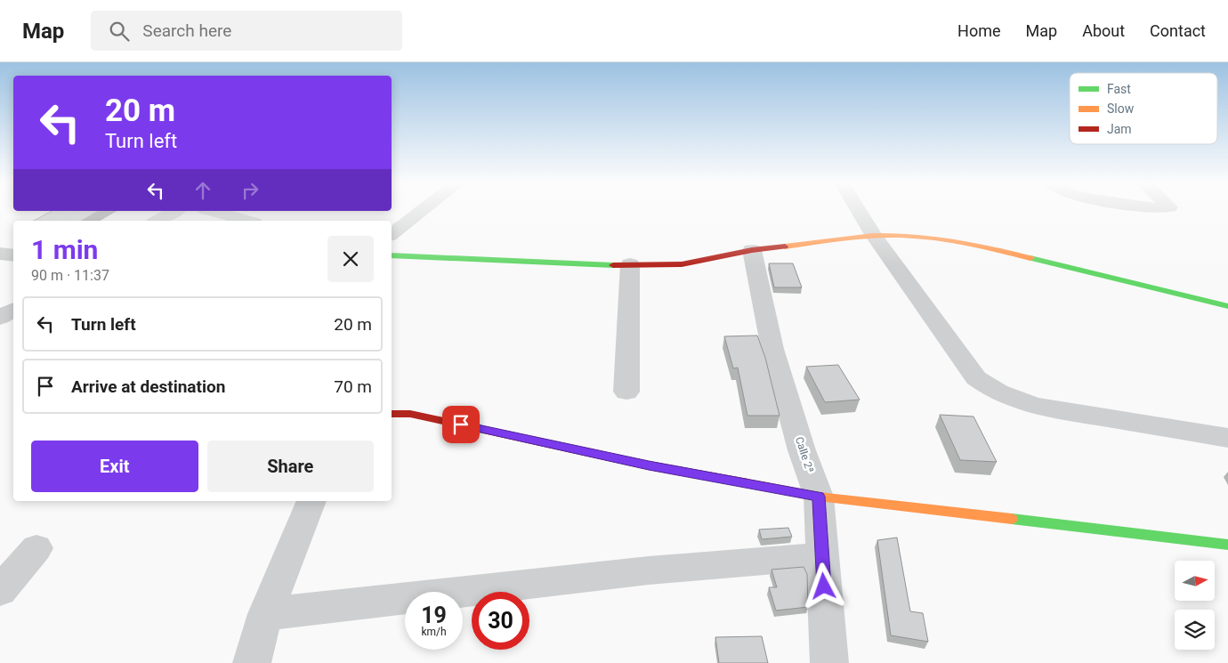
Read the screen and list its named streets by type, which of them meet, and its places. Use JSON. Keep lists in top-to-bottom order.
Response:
{
  "streets": {
    "street": ["Calle 2ª"]
  },
  "legend": ["Fast", "Slow", "Jam"],
  "north": "right",
  "page": {
    "header": "Map",
    "search": "Search here",
    "nav": [
      "Home",
      "Map",
      "About",
      "Contact"
    ],
    "turn": ["20 m", "Turn left"],
    "heading": ["1 min", "90 m · 11:37"],
    "list": [
      {
        "name": "Turn left",
        "value": "20 m"
      },
      {
        "name": "Arrive at destination",
        "value": "70 m"
      }
    ],
    "buttons": ["Exit", "Share"],
    "speed": "19 km/h",
    "limit": "30"
  }
}
